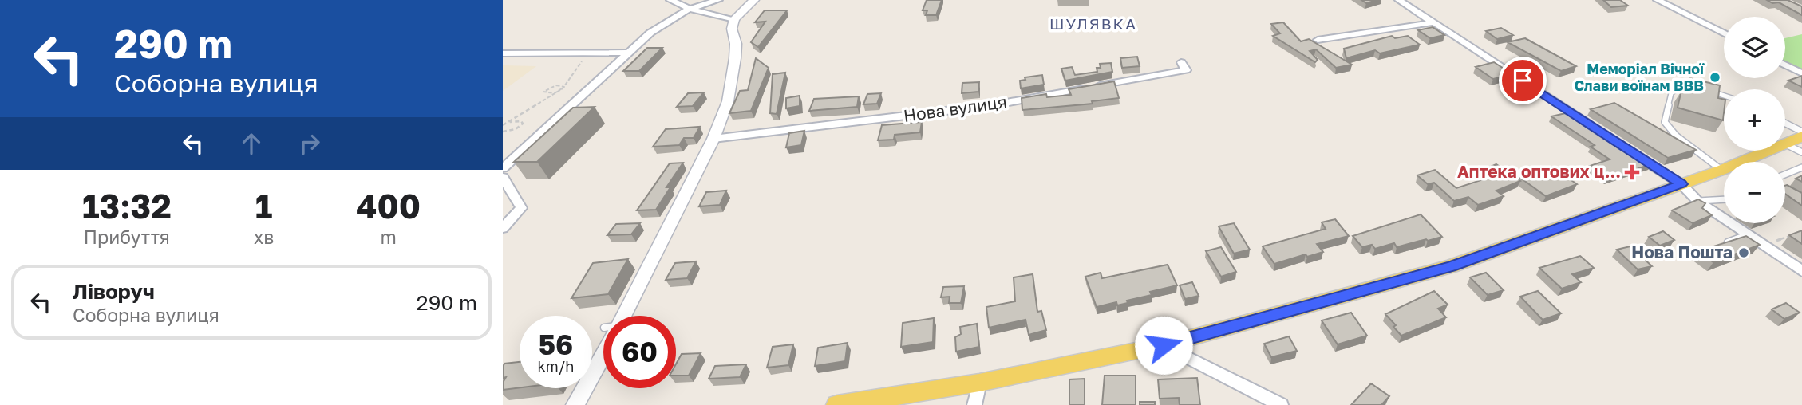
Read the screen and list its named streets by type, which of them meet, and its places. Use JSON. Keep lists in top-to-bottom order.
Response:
{
  "streets": {
    "street": ["Нова вулиця"]
  },
  "districts": ["ШУЛЯВКА"],
  "places": {
    "other": ["Меморіал Вічної Слави воїнам ВВВ", "Нова Пошта"],
    "health": ["Аптека оптових ц..."]
  },
  "page": {
    "turn": ["290 m", "Соборна вулиця"],
    "map_buttons": ["+", "−"],
    "eta": [
      "13:32",
      "Прибуття",
      "1",
      "хв",
      "400",
      "m"
    ],
    "list": [
      {
        "name": "Ліворуч",
        "note": "Соборна вулиця",
        "value": "290 m"
      }
    ],
    "speed": "56 km/h",
    "limit": "60"
  }
}
